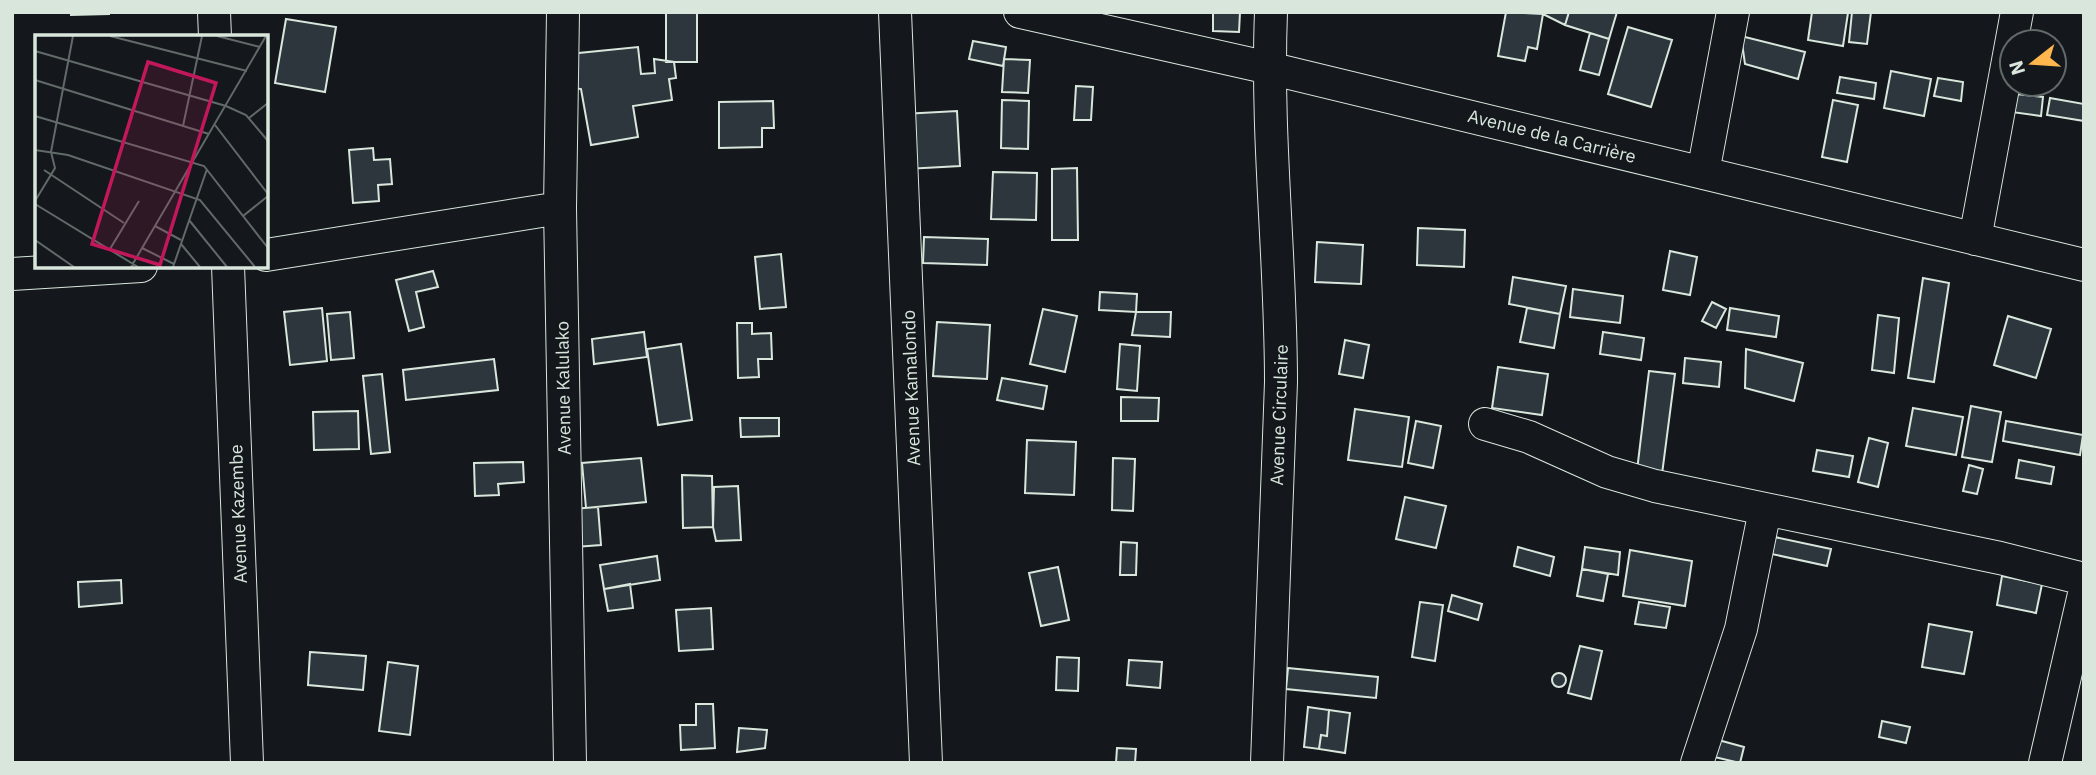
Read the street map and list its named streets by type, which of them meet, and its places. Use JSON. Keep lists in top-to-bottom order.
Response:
{
  "streets": {
    "street": [
      "Avenue de la Carrière",
      "Avenue Kalulako",
      "Avenue Kamalondo",
      "Avenue Circulaire",
      "Avenue Kazembe"
    ]
  },
  "crossings": [
    ["Avenue de la Carrière", "Avenue Circulaire"]
  ],
  "north": "left"
}
